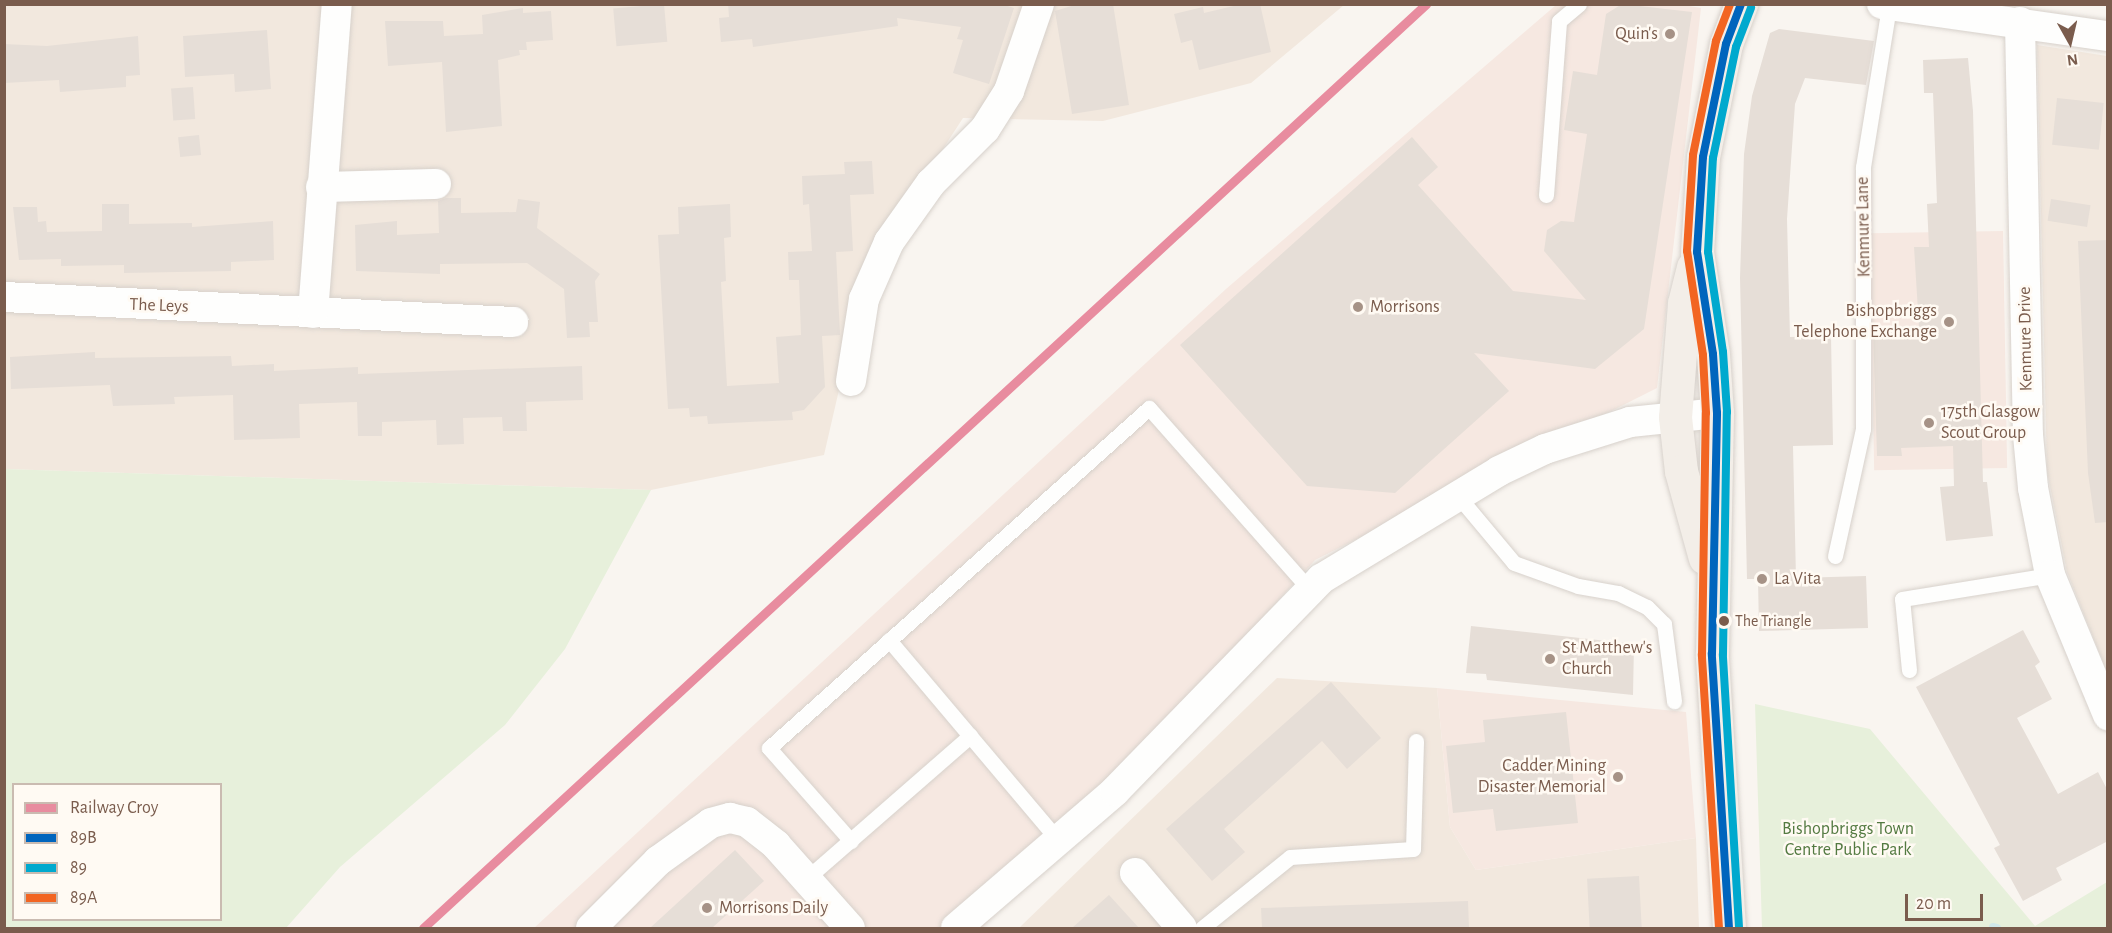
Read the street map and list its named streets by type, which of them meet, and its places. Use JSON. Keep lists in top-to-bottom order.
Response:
{
  "streets": {
    "street": ["The Leys", "Kenmure Drive"],
    "lane": ["Kenmure Lane"]
  },
  "parks": ["Bishopbriggs Town Centre Public Park"],
  "places": [
    "Quin's",
    "Morrisons",
    "Bishopbriggs Telephone Exchange",
    "175th Glasgow Scout Group",
    "La Vita",
    "The Triangle",
    "St Matthew's Church",
    "Cadder Mining Disaster Memorial",
    "Morrisons Daily"
  ],
  "lines": [
    "rail line Croy",
    "transit line 89B",
    "transit line 89A",
    "transit line 89"
  ],
  "legend": [
    "Railway Croy",
    "89B",
    "89",
    "89A"
  ],
  "scale_bar": "20 m",
  "north": "bottom"
}
